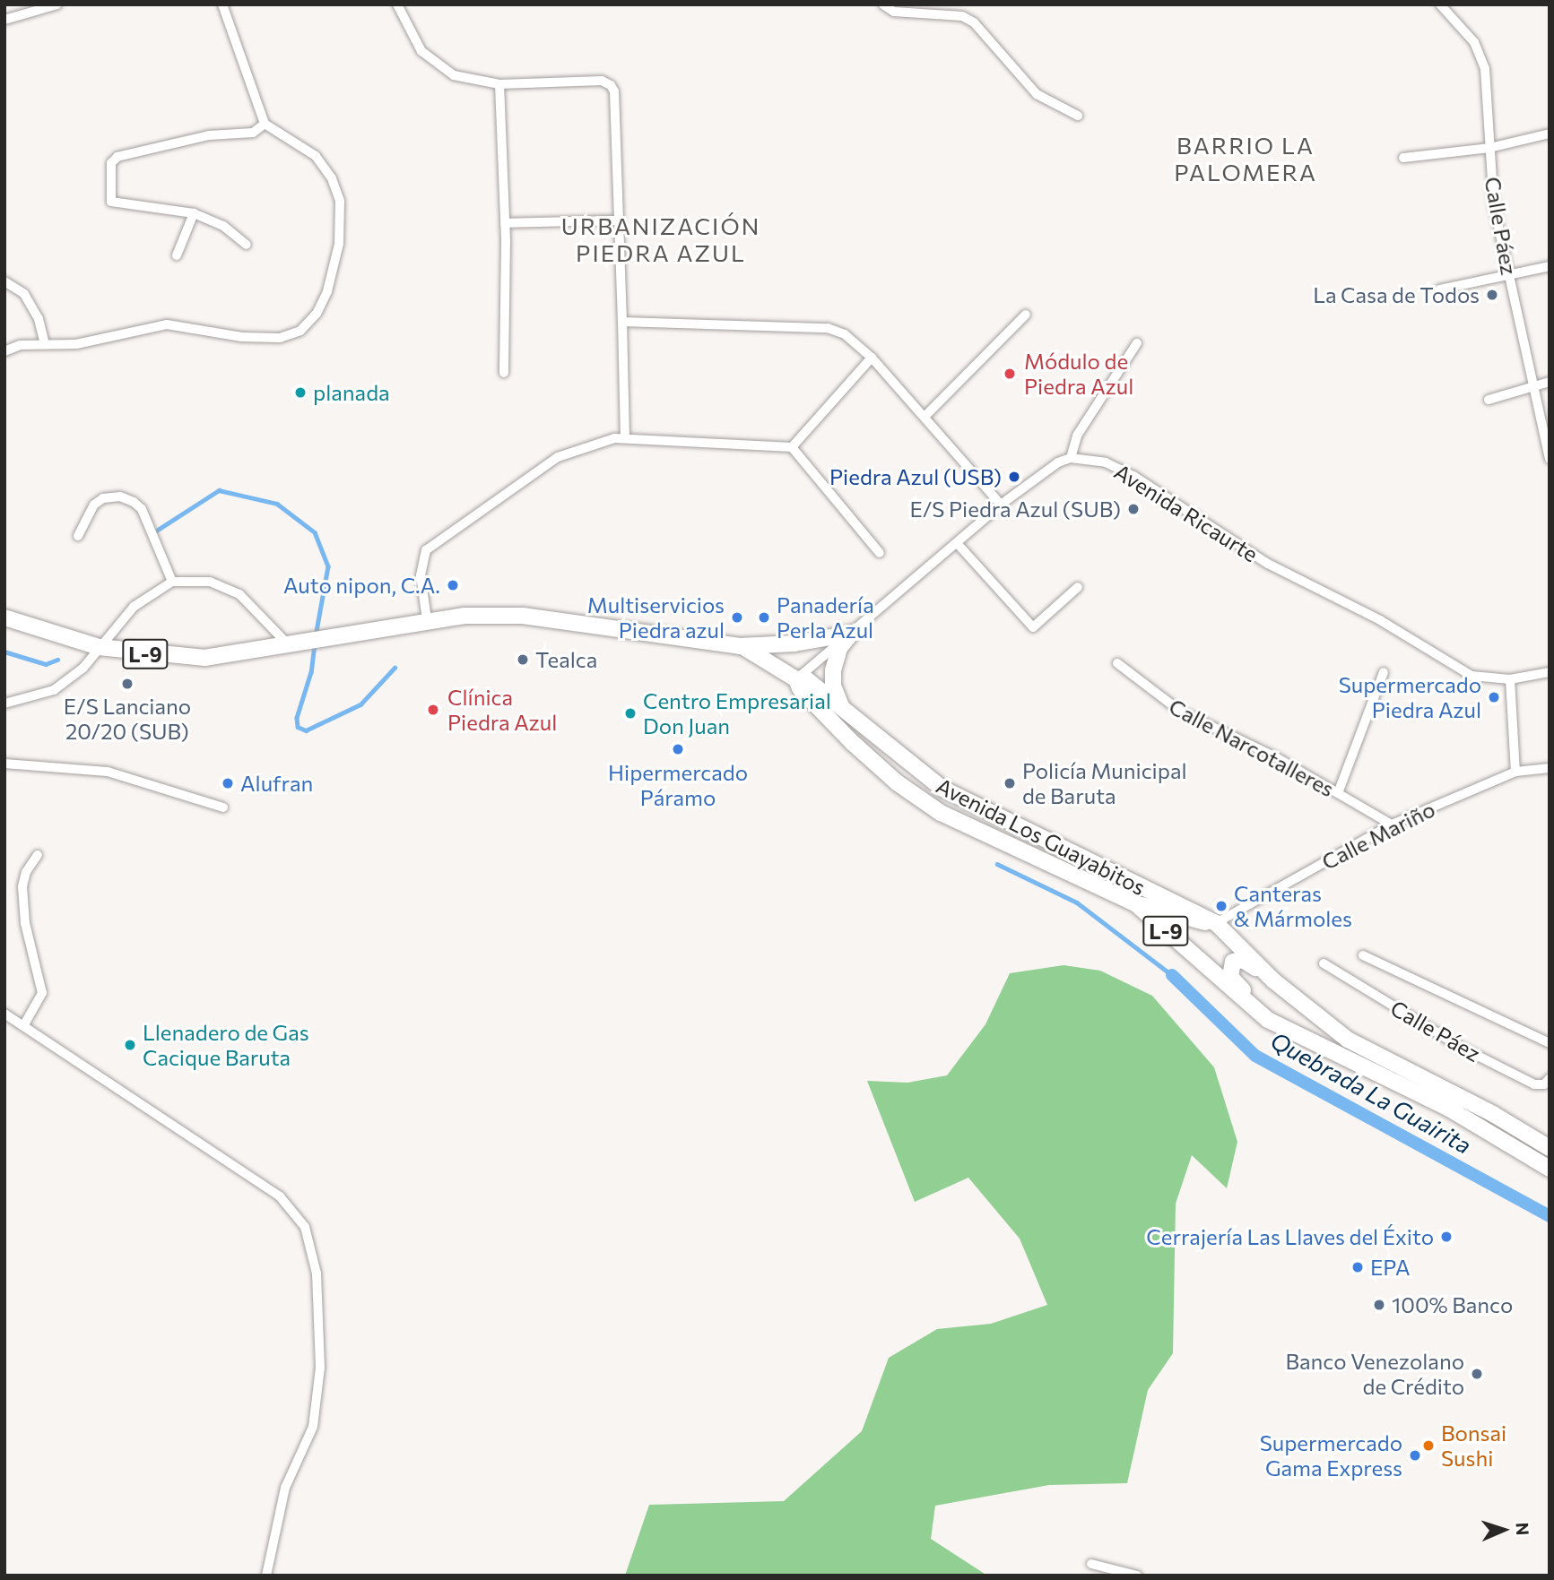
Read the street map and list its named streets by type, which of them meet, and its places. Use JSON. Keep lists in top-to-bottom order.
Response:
{
  "streets": {
    "main road": ["L-9", "Avenida Los Guayabitos"],
    "street": [
      "Calle Páez",
      "Avenida Ricaurte",
      "Calle Narcotalleres",
      "Calle Mariño"
    ]
  },
  "crossings": [
    ["L-9", "Avenida Los Guayabitos"],
    ["Calle Narcotalleres", "Calle Mariño"],
    ["Calle Mariño", "Avenida Los Guayabitos"]
  ],
  "districts": ["BARRIO LA PALOMERA", "URBANIZACIÓN PIEDRA AZUL"],
  "water": ["Quebrada La Guairita"],
  "places": [
    "La Casa de Todos",
    "Módulo de Piedra Azul",
    "planada",
    "Piedra Azul (USB)",
    "E/S Piedra Azul (SUB)",
    "Auto nipon, C.A.",
    "Multiservicios Piedra azul",
    "Panadería Perla Azul",
    "Tealca",
    "E/S Lanciano 20/20 (SUB)",
    "Supermercado Piedra Azul",
    "Clínica Piedra Azul",
    "Centro Empresarial Don Juan",
    "Hipermercado Páramo",
    "Alufran",
    "Policía Municipal de Baruta",
    "Canteras & Mármoles",
    "Llenadero de Gas Cacique Baruta",
    "Cerrajería Las Llaves del Éxito",
    "EPA",
    "100% Banco",
    "Banco Venezolano de Crédito",
    "Bonsai Sushi",
    "Supermercado Gama Express"
  ],
  "north": "right"
}
